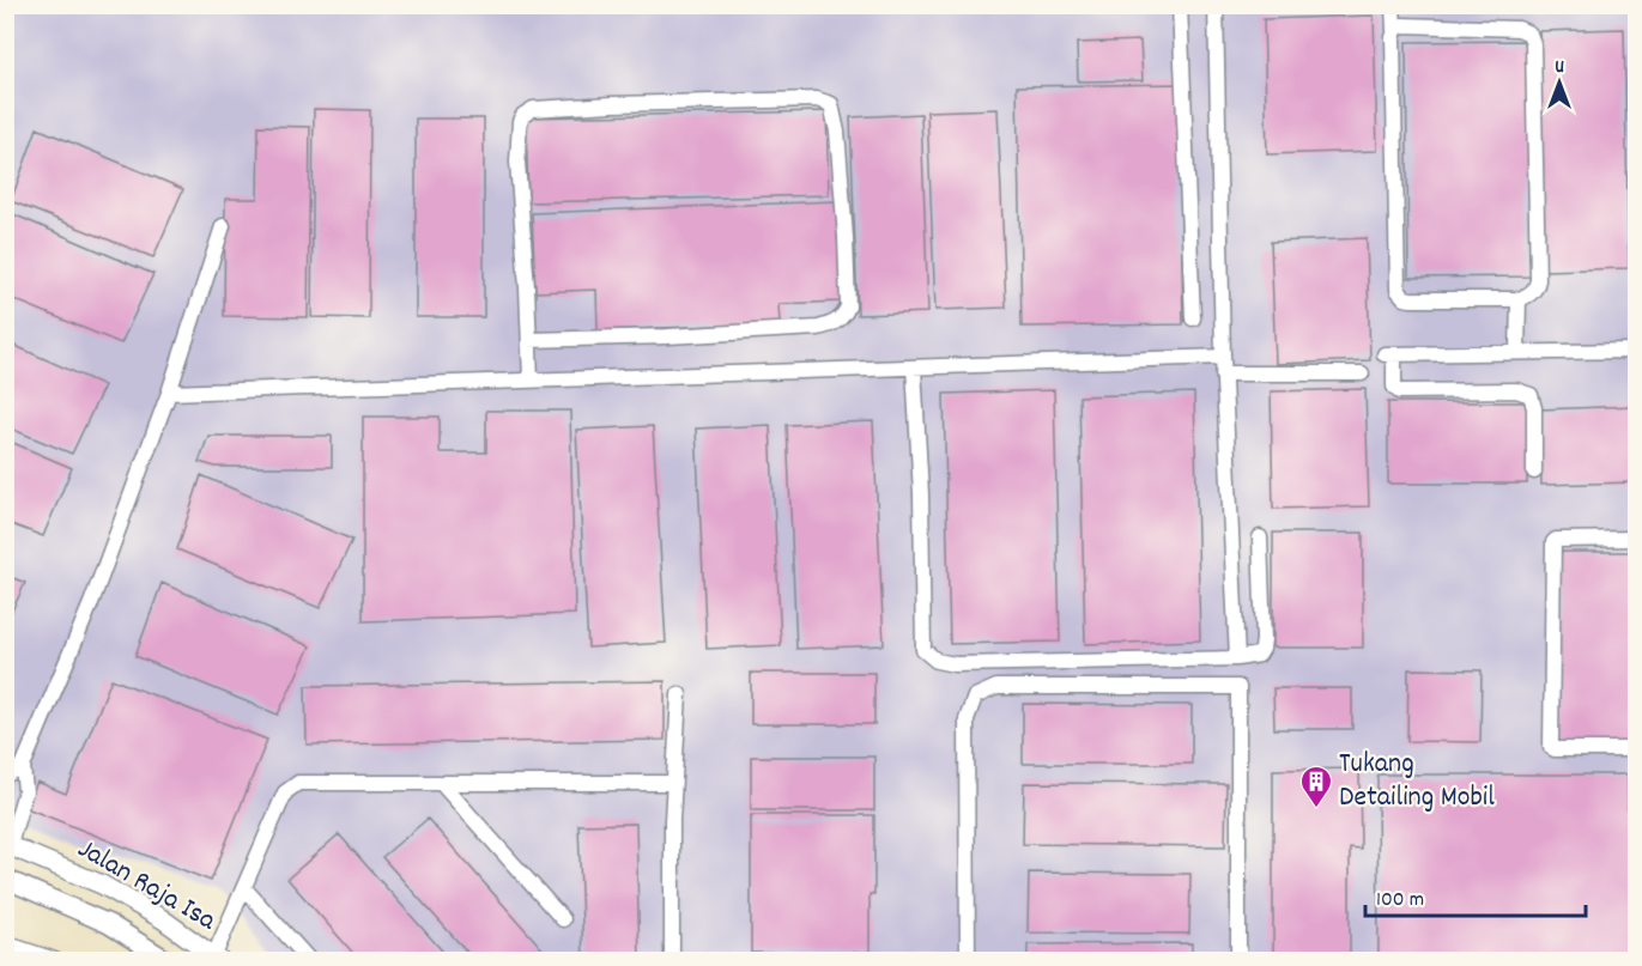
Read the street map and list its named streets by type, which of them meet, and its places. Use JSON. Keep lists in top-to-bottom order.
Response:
{
  "streets": {
    "main road": ["Jalan Raja Isa"]
  },
  "places": {
    "building": ["Tukang Detailing Mobil"]
  },
  "scale_bar": "100 m",
  "north": "top"
}
